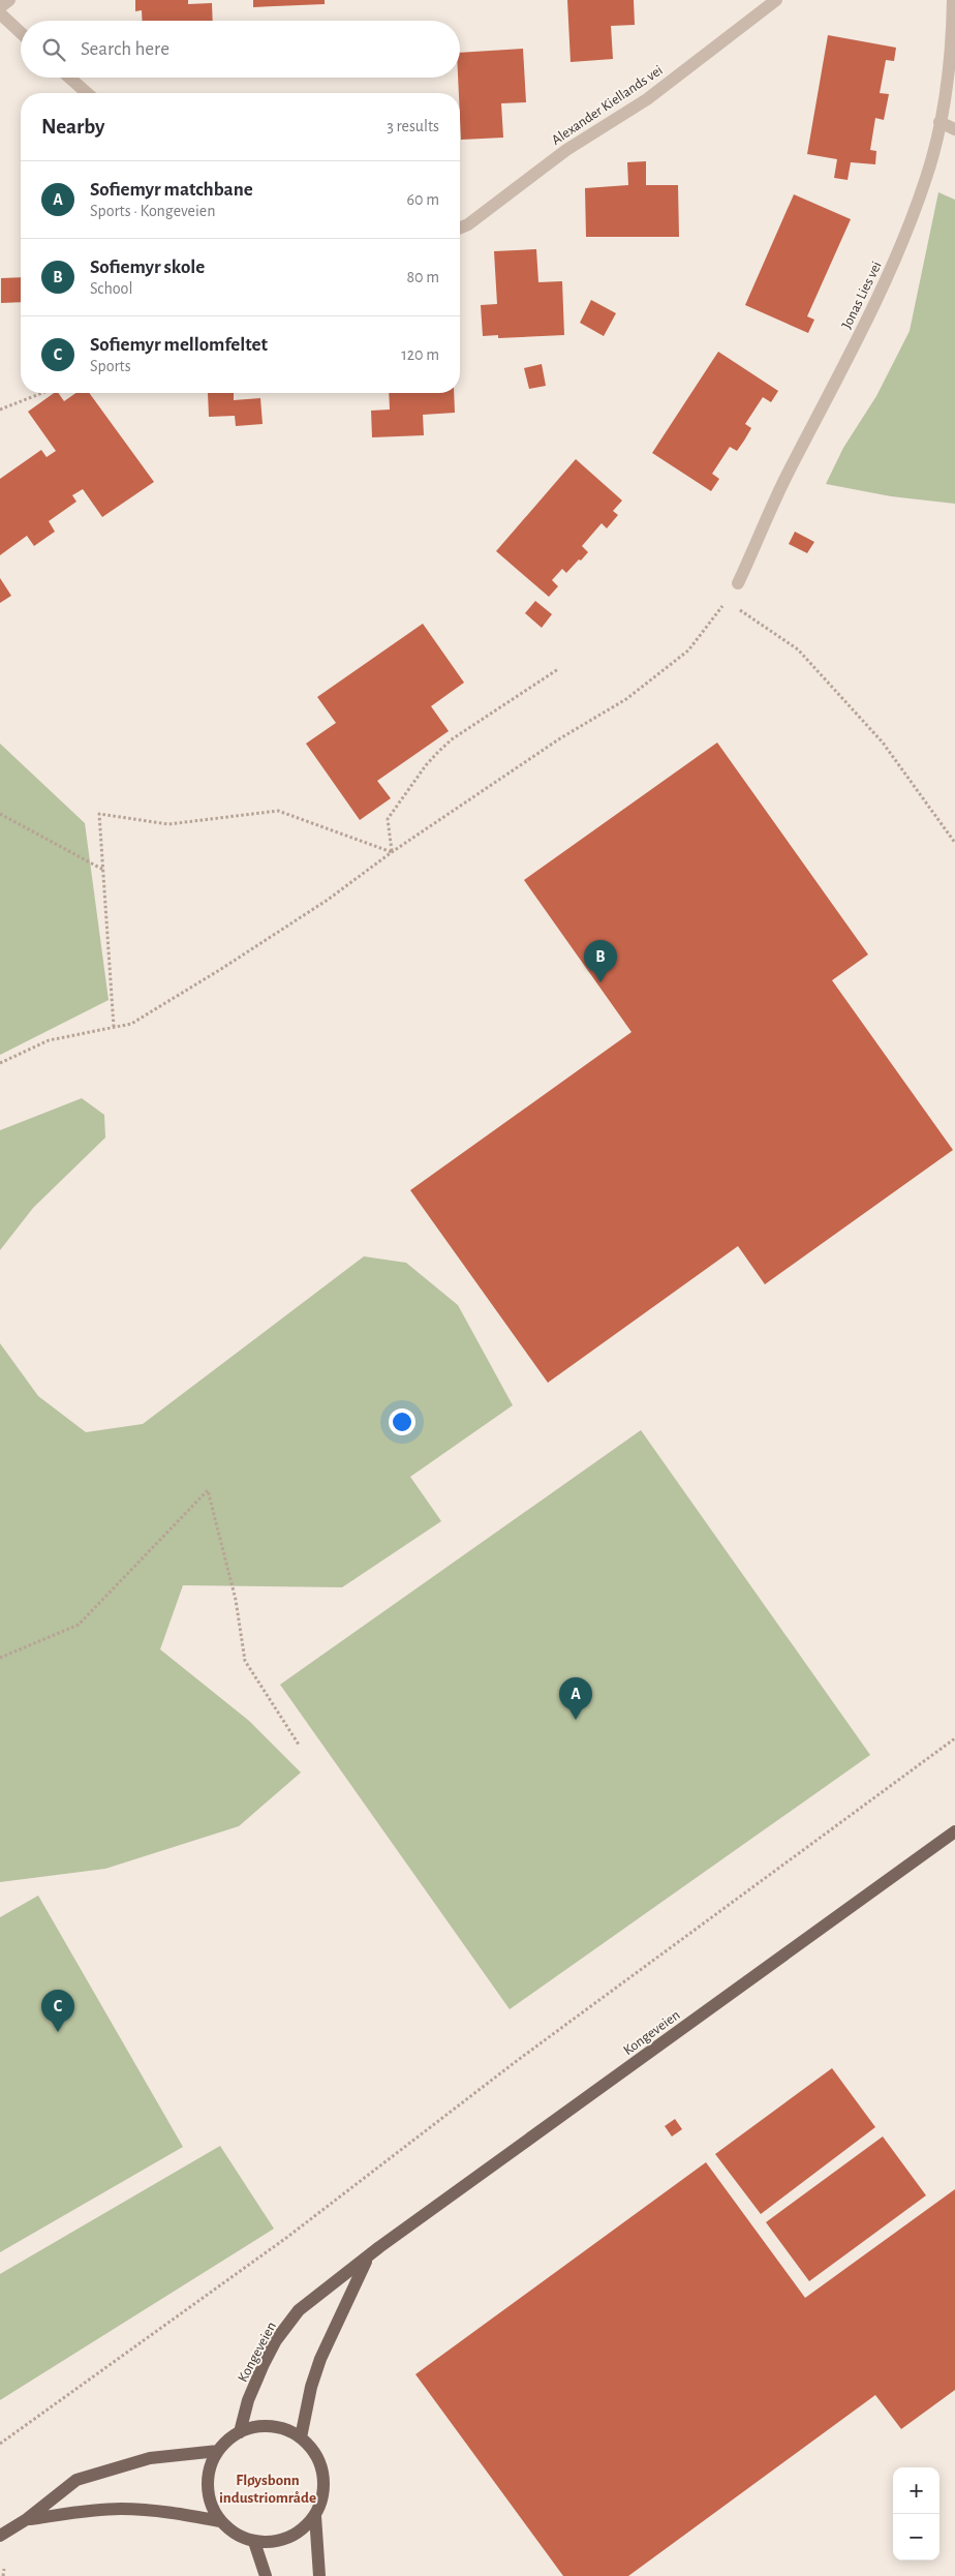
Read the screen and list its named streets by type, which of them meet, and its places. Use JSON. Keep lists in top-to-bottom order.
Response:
{
  "streets": {
    "main road": ["Kongeveien"],
    "street": ["Alexander Kiellands vei", "Jonas Lies vei"]
  },
  "districts": ["Fløysbonn industriområde"],
  "page": {
    "search": "Search here",
    "heading": ["Nearby", "3 results"],
    "list": [
      {
        "mark": "A",
        "name": "Sofiemyr matchbane",
        "note": "Sports · Kongeveien",
        "value": "60 m"
      },
      {
        "mark": "B",
        "name": "Sofiemyr skole",
        "note": "School",
        "value": "80 m"
      },
      {
        "mark": "C",
        "name": "Sofiemyr mellomfeltet",
        "note": "Sports",
        "value": "120 m"
      }
    ],
    "pins": ["B", "A", "C"],
    "map_buttons": ["+", "−"]
  }
}
